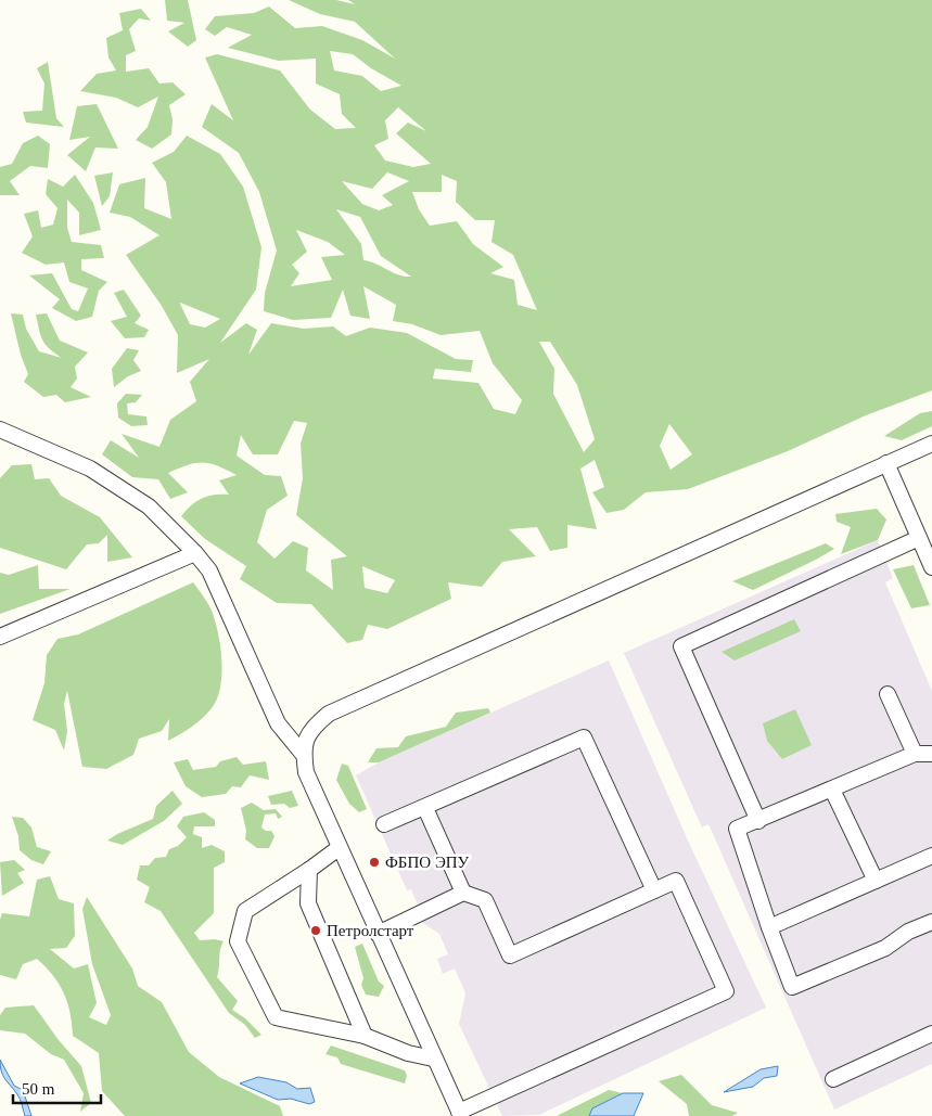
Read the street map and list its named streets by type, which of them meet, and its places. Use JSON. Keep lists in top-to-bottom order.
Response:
{
  "places": ["ФБПО ЭПУ", "Петролстарт"],
  "scale_bar": "50 m"
}
